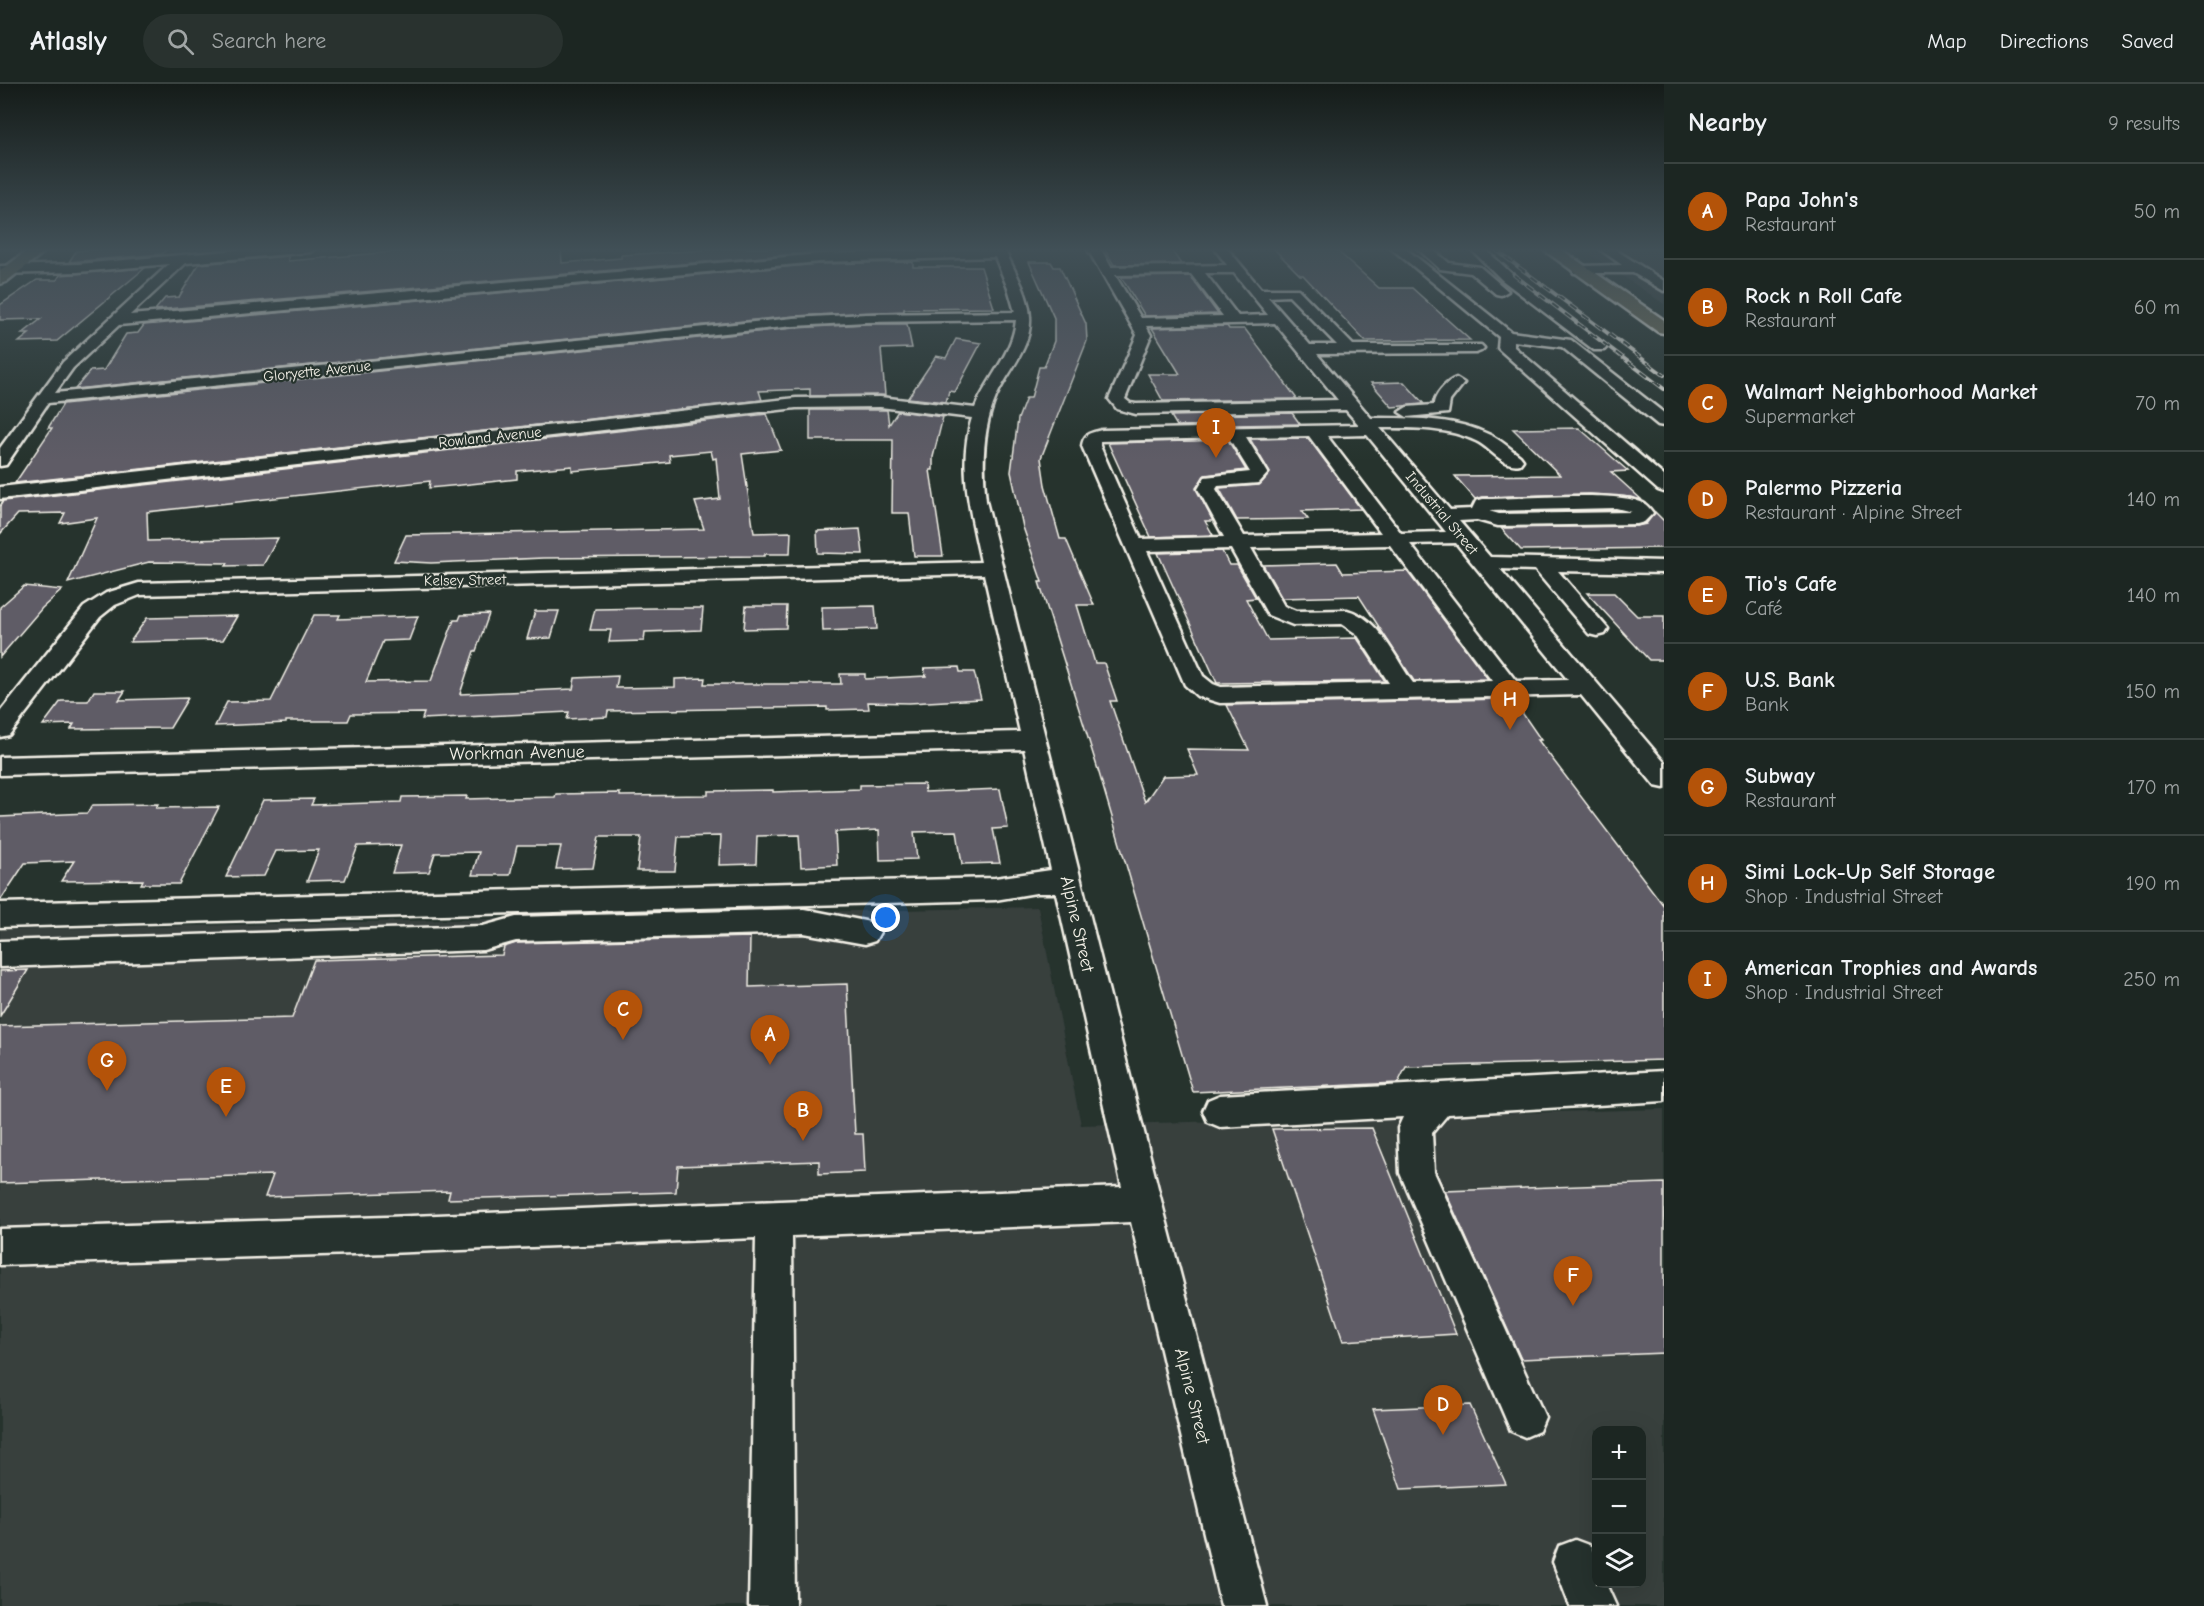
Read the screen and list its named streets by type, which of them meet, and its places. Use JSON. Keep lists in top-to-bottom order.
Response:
{
  "streets": {
    "street": [
      "Gloryette Avenue",
      "Rowland Avenue",
      "Industrial Street",
      "Kelsey Street",
      "Workman Avenue",
      "Alpine Street"
    ]
  },
  "crossings": [
    ["Rowland Avenue", "Alpine Street"],
    ["Kelsey Street", "Alpine Street"],
    ["Workman Avenue", "Alpine Street"]
  ],
  "page": {
    "header": "Atlasly",
    "search": "Search here",
    "nav": ["Map", "Directions", "Saved"],
    "heading": ["Nearby", "9 results"],
    "list": [
      {
        "mark": "A",
        "name": "Papa John's",
        "note": "Restaurant",
        "value": "50 m"
      },
      {
        "mark": "B",
        "name": "Rock n Roll Cafe",
        "note": "Restaurant",
        "value": "60 m"
      },
      {
        "mark": "C",
        "name": "Walmart Neighborhood Market",
        "note": "Supermarket",
        "value": "70 m"
      },
      {
        "mark": "D",
        "name": "Palermo Pizzeria",
        "note": "Restaurant · Alpine Street",
        "value": "140 m"
      },
      {
        "mark": "E",
        "name": "Tio's Cafe",
        "note": "Café",
        "value": "140 m"
      },
      {
        "mark": "F",
        "name": "U.S. Bank",
        "note": "Bank",
        "value": "150 m"
      },
      {
        "mark": "G",
        "name": "Subway",
        "note": "Restaurant",
        "value": "170 m"
      },
      {
        "mark": "H",
        "name": "Simi Lock-Up Self Storage",
        "note": "Shop · Industrial Street",
        "value": "190 m"
      },
      {
        "mark": "I",
        "name": "American Trophies and Awards",
        "note": "Shop · Industrial Street",
        "value": "250 m"
      }
    ],
    "pins": [
      "I",
      "H",
      "C",
      "A",
      "G",
      "E",
      "B",
      "F",
      "D"
    ],
    "map_buttons": ["+", "−"]
  }
}
